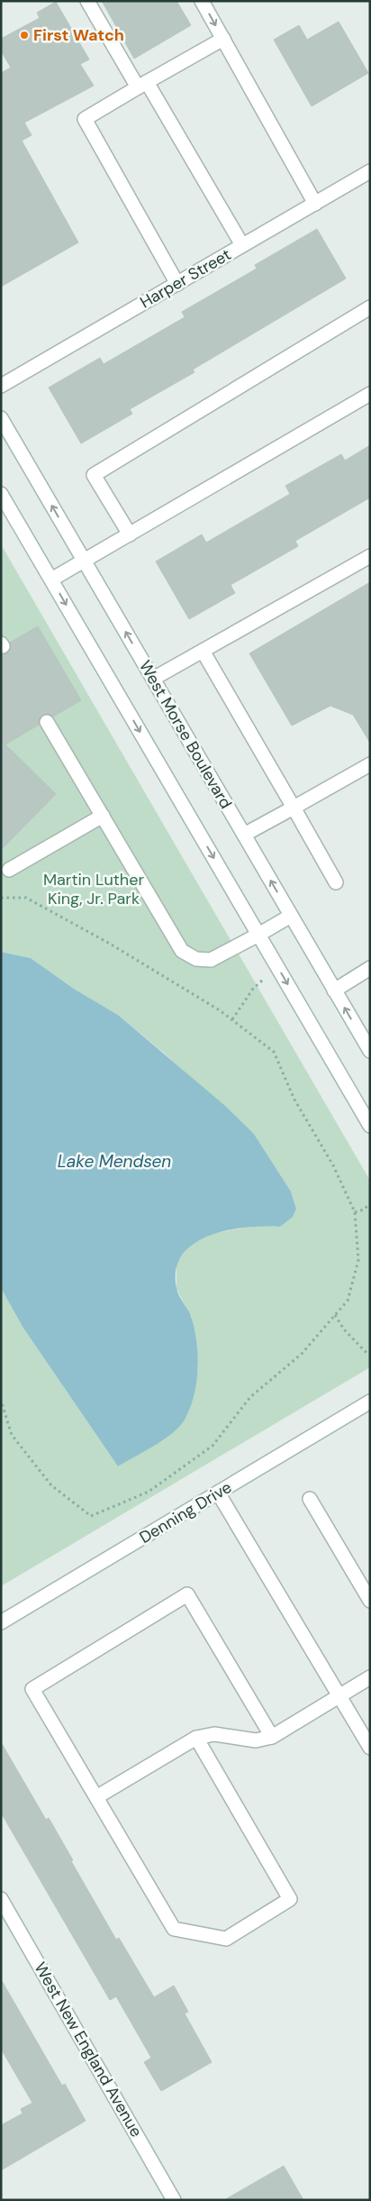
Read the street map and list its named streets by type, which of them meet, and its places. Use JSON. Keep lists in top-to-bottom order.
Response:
{
  "streets": {
    "street": [
      "Harper Street",
      "West Morse Boulevard",
      "Denning Drive",
      "West New England Avenue"
    ]
  },
  "water": ["Lake Mendsen"],
  "parks": ["Martin Luther King, Jr. Park"],
  "places": ["First Watch"]
}
